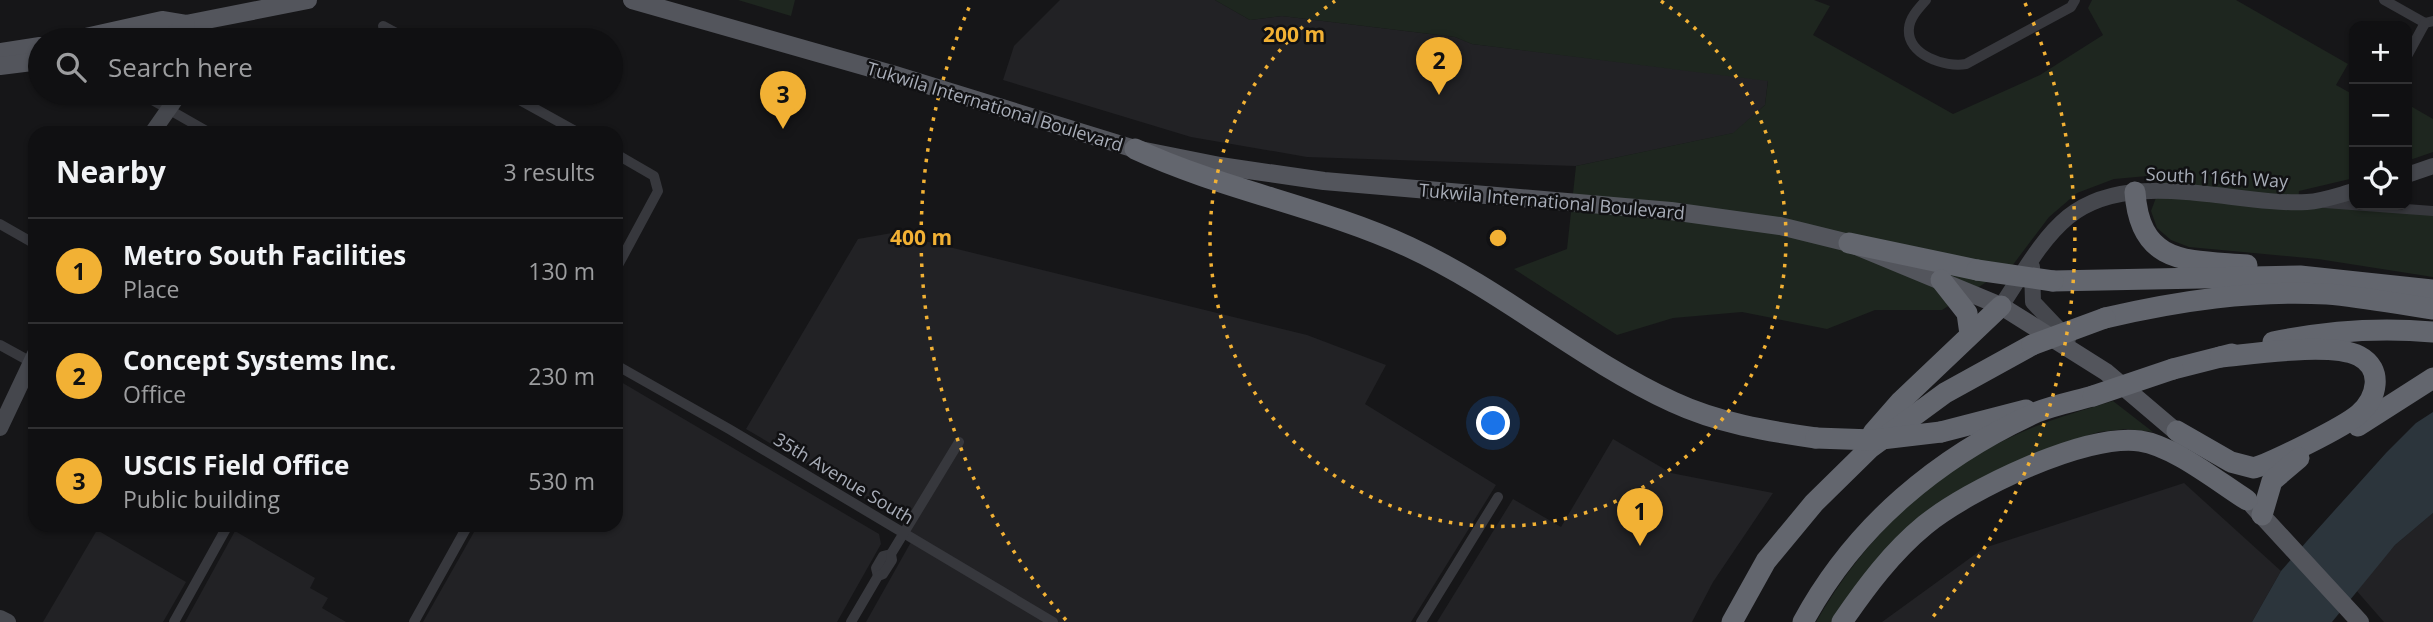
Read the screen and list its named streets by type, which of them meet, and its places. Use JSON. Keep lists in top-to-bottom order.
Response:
{
  "streets": {
    "main road": ["Tukwila International Boulevard"],
    "street": ["South 116th Way", "35th Avenue South"]
  },
  "crossings": [
    ["Tukwila International Boulevard", "South 116th Way"]
  ],
  "page": {
    "map_buttons": ["+", "−"],
    "search": "Search here",
    "pins": ["2", "3", "1"],
    "heading": ["Nearby", "3 results"],
    "list": [
      {
        "mark": "1",
        "name": "Metro South Facilities",
        "note": "Place",
        "value": "130 m"
      },
      {
        "mark": "2",
        "name": "Concept Systems Inc.",
        "note": "Office",
        "value": "230 m"
      },
      {
        "mark": "3",
        "name": "USCIS Field Office",
        "note": "Public building",
        "value": "530 m"
      }
    ]
  },
  "rings": ["200 m", "400 m"]
}
